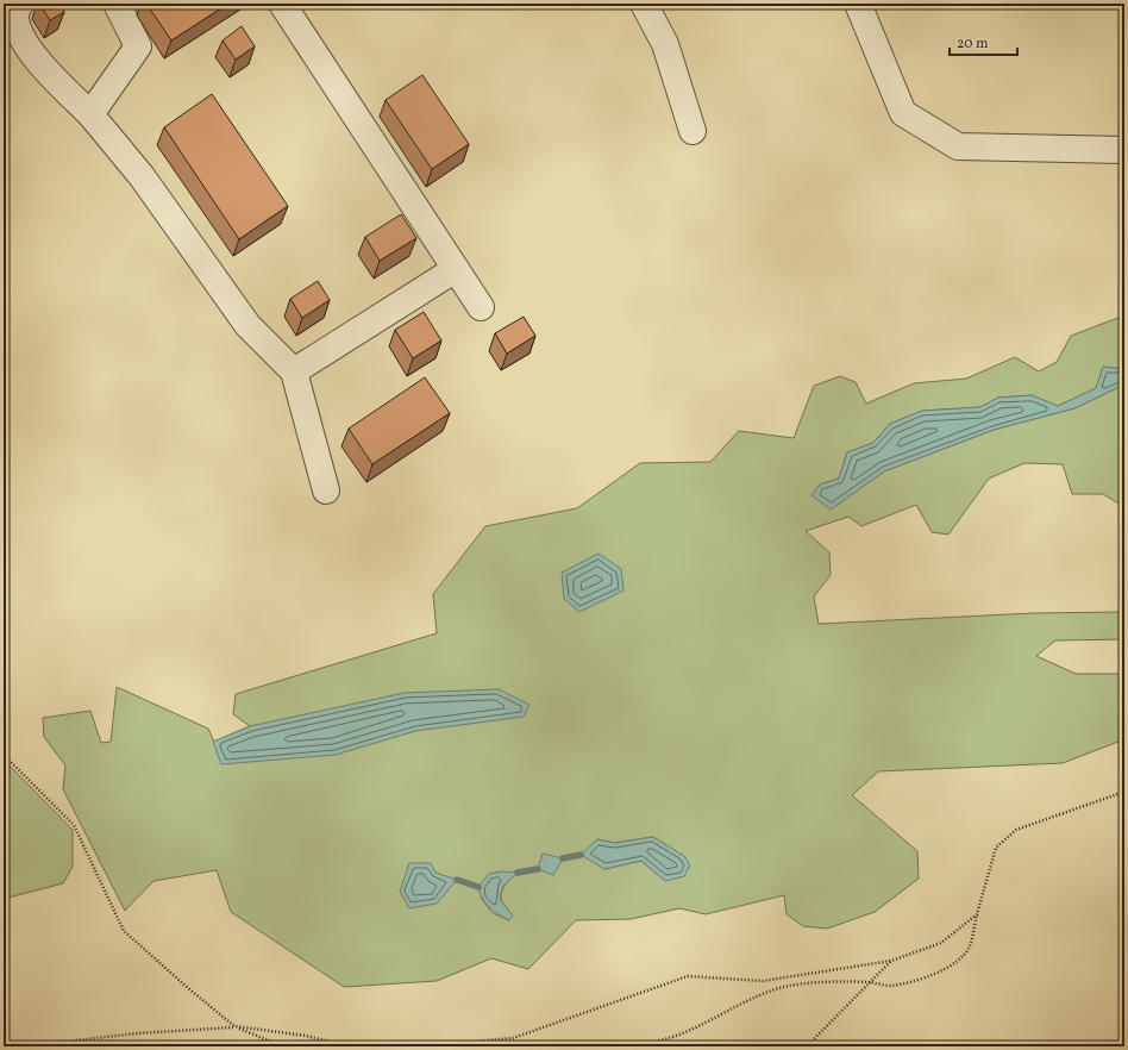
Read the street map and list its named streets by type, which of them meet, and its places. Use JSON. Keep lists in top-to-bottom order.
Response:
{
  "scale_bar": "20 m"
}
